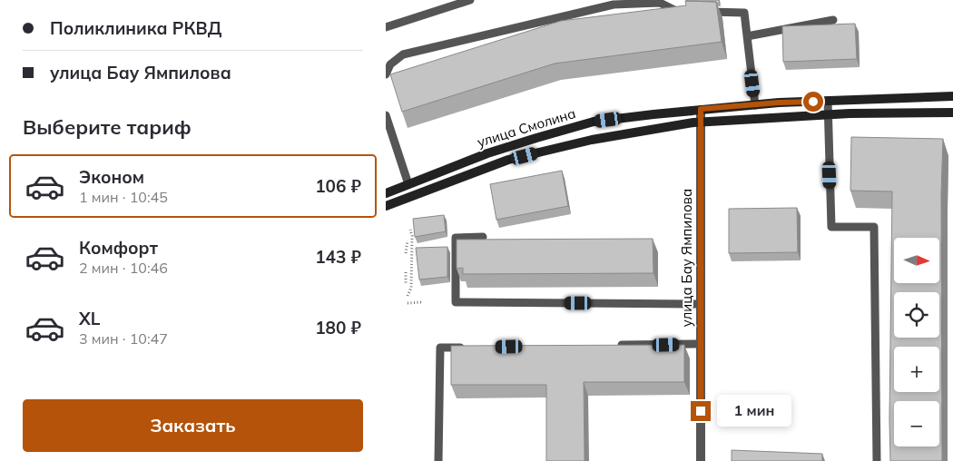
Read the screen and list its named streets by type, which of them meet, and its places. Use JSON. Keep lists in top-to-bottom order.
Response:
{
  "streets": {
    "main road": ["улица Смолина"],
    "street": ["улица Бау Ямпилова"]
  },
  "crossings": [
    ["улица Смолина", "улица Бау Ямпилова"]
  ],
  "north": "right",
  "page": {
    "banner": ["Поликлиника РКВД", "улица Бау Ямпилова"],
    "heading": "Выберите тариф",
    "list": [
      {
        "name": "Эконом",
        "note": "1 мин · 10:45",
        "value": "106 ₽"
      },
      {
        "name": "Комфорт",
        "note": "2 мин · 10:46",
        "value": "143 ₽"
      },
      {
        "name": "XL",
        "note": "3 мин · 10:47",
        "value": "180 ₽"
      }
    ],
    "map_buttons": ["+", "−"],
    "buttons": "Заказать",
    "bubble": "1 мин"
  }
}
